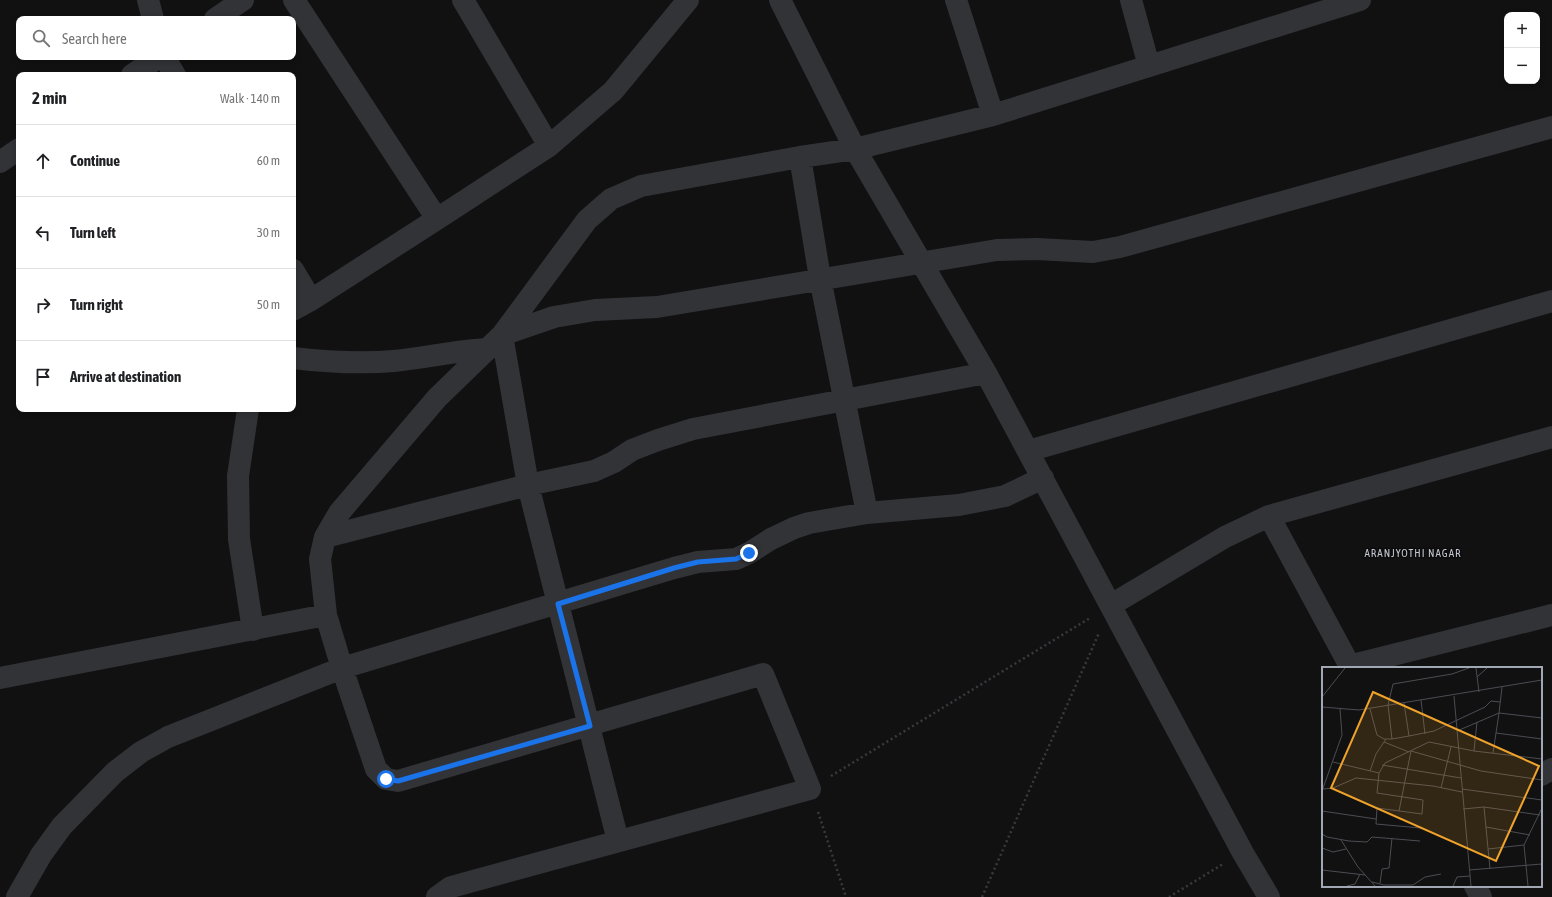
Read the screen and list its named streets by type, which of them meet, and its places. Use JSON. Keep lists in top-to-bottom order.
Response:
{
  "districts": ["ARANJYOTHI NAGAR"],
  "page": {
    "map_buttons": ["+", "−"],
    "search": "Search here",
    "heading": ["2 min", "Walk · 140 m"],
    "list": [
      ["Continue", "60 m"],
      ["Turn left", "30 m"],
      ["Turn right", "50 m"],
      "Arrive at destination"
    ]
  }
}
